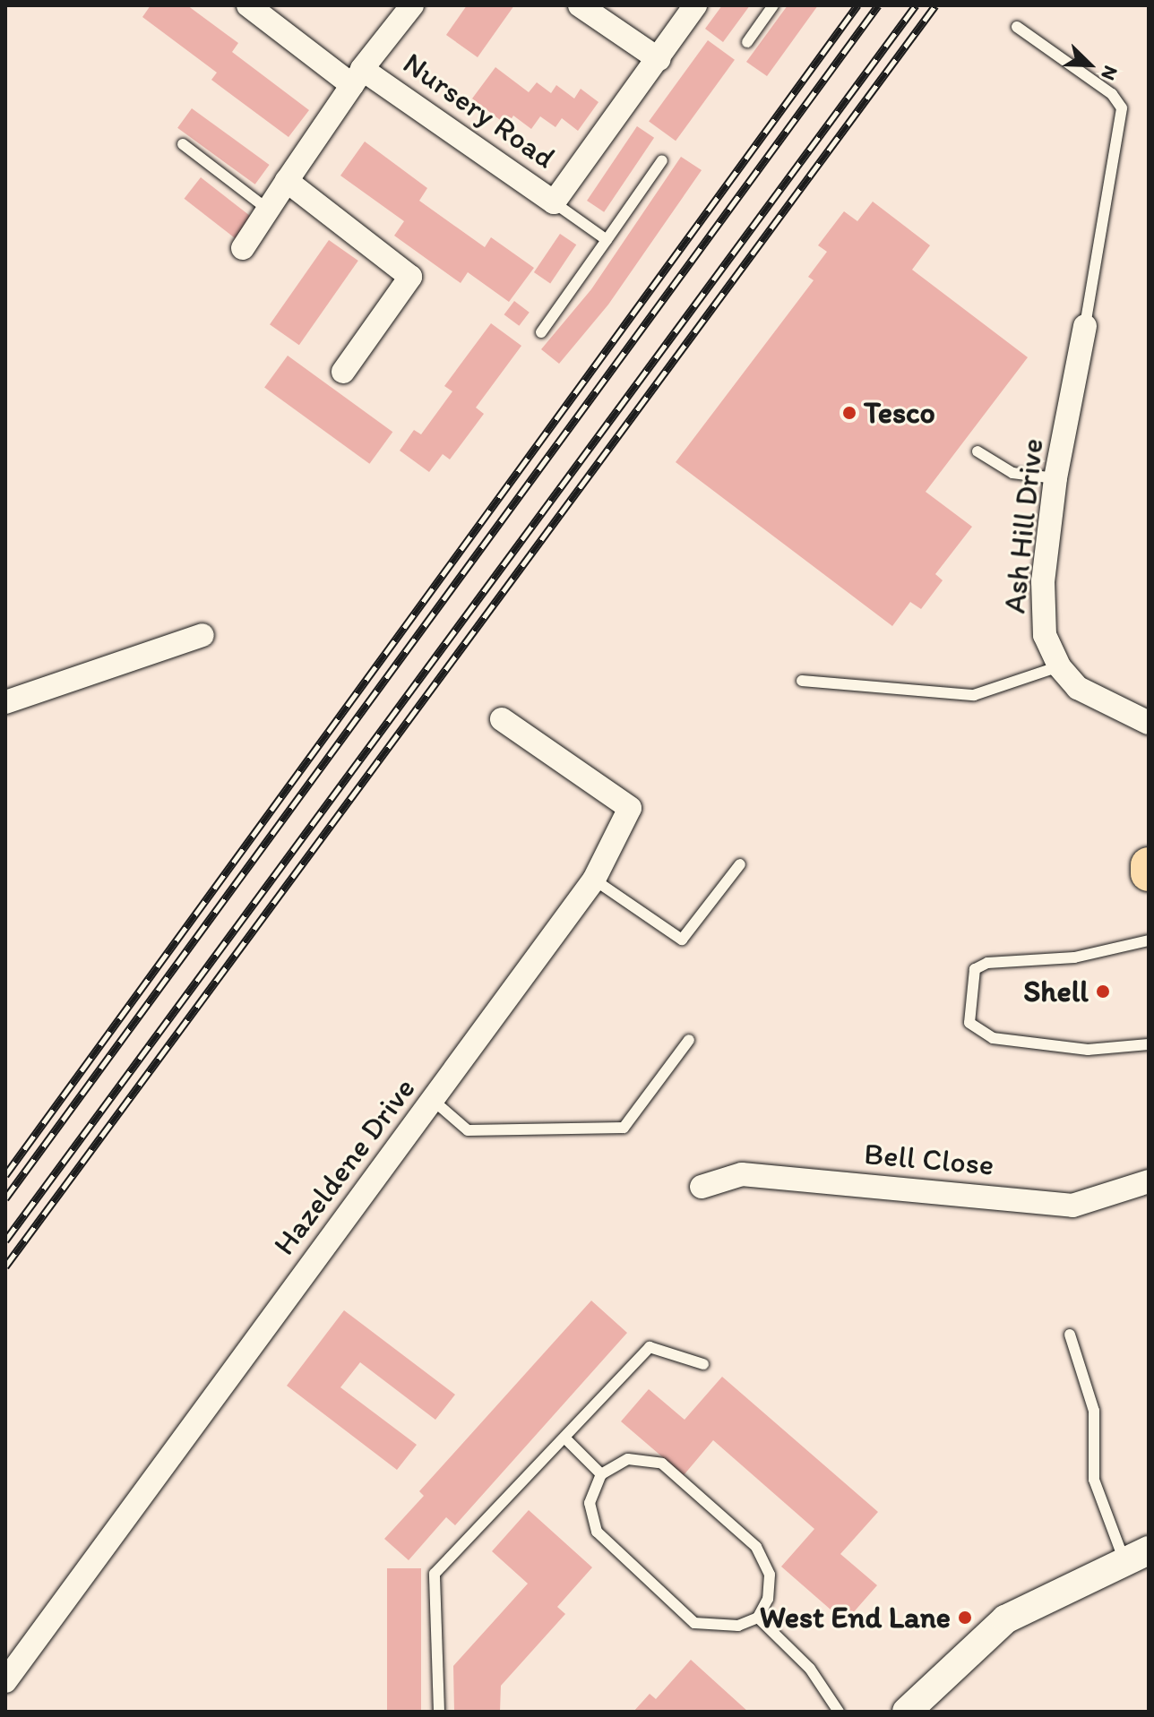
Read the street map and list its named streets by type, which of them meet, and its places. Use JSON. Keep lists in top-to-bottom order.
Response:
{
  "streets": {
    "street": [
      "Nursery Road",
      "Ash Hill Drive",
      "Bell Close",
      "Hazeldene Drive"
    ]
  },
  "places": ["Tesco", "Shell", "West End Lane"],
  "north": "bottom right"
}
